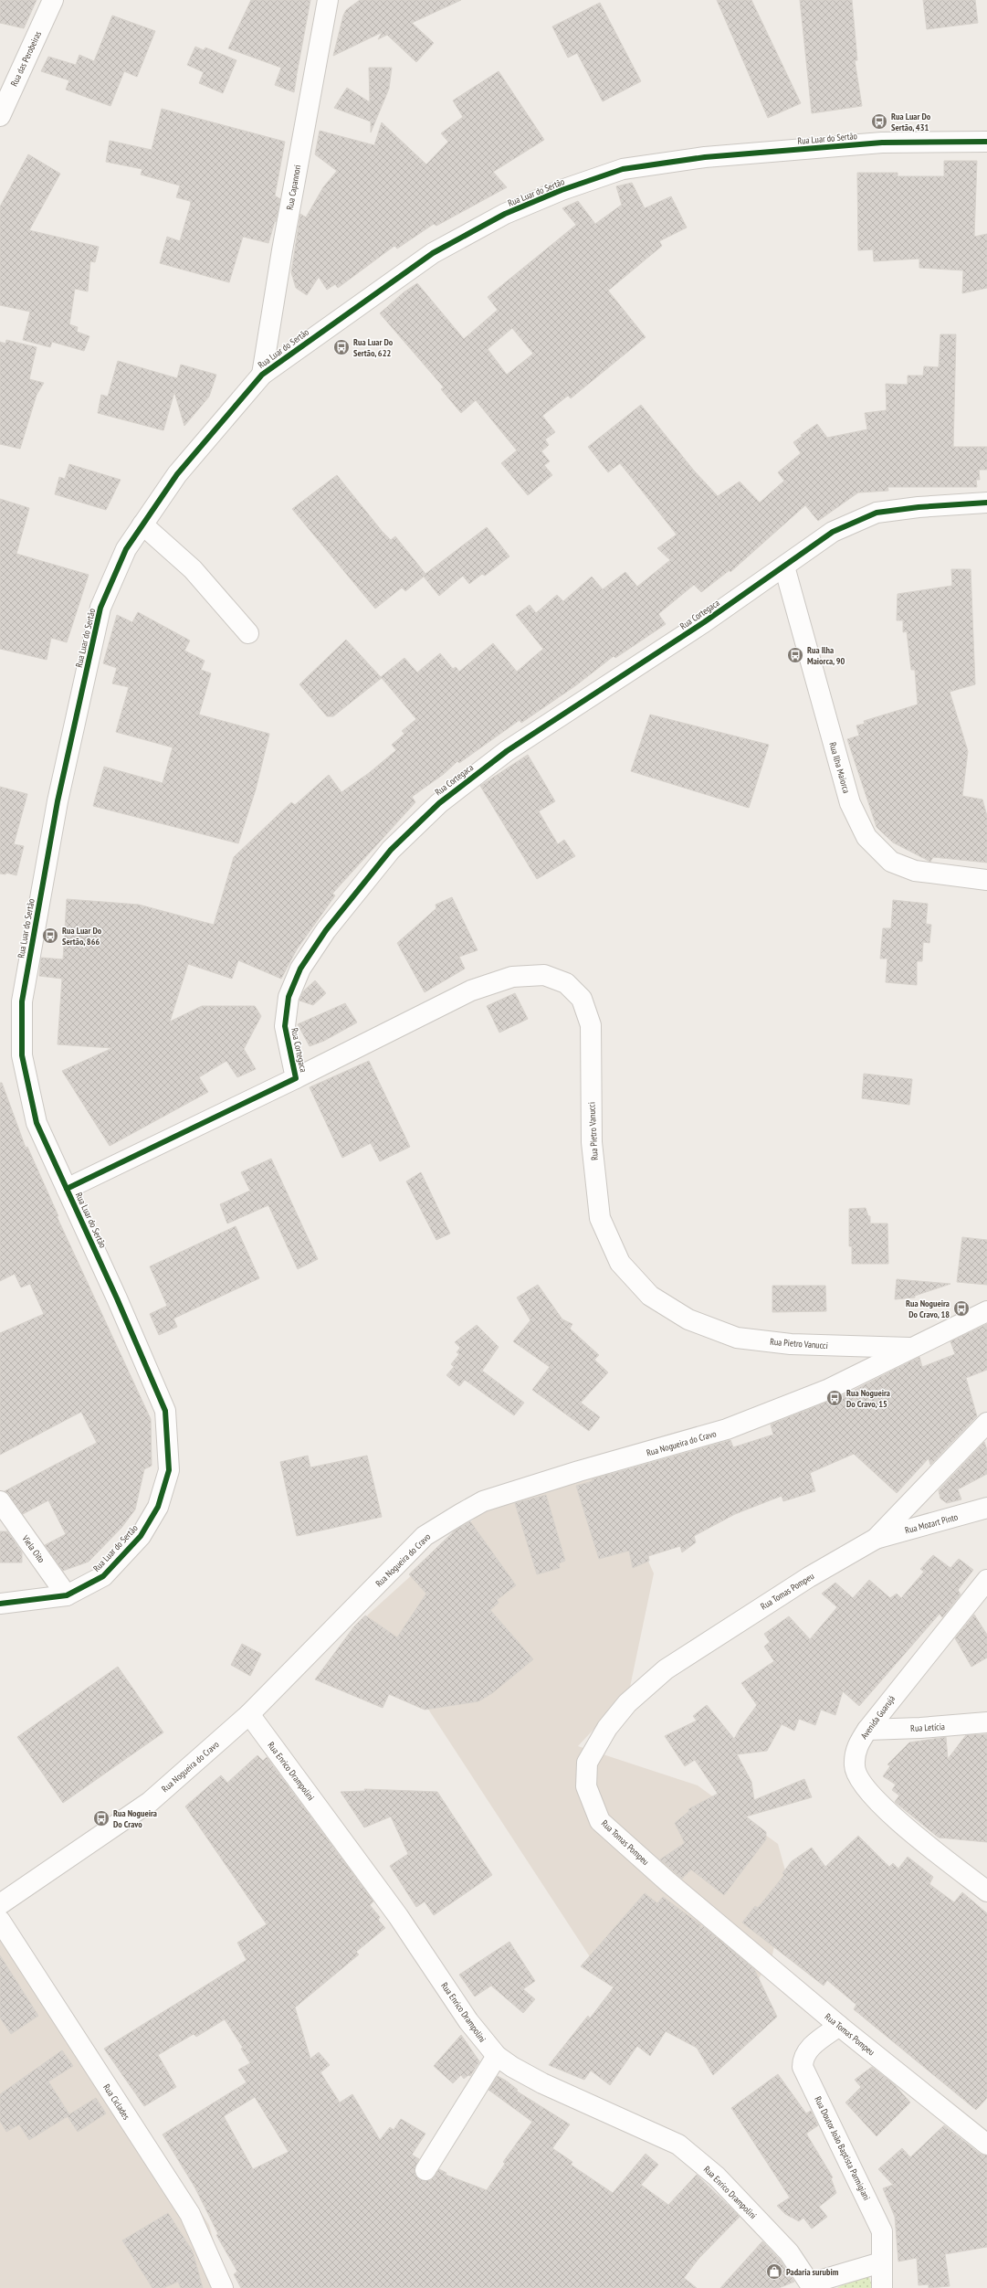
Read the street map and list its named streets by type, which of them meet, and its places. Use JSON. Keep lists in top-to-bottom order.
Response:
{
  "streets": {
    "street": [
      "Rua das Perobeiras",
      "Rua Luar do Sertão",
      "Rua Capannori",
      "Rua Cortegaca",
      "Rua Ilha Maiorca",
      "Rua Pietro Vanucci",
      "Rua Nogueira do Cravo",
      "Rua Mozart Pinto",
      "Viela Oito",
      "Rua Tomas Pompeu",
      "Avenida Guarujá",
      "Rua Letícia",
      "Rua Enrico Drampolini",
      "Rua Ciclades",
      "Rua Doutor João Baptista Parmigiani"
    ]
  },
  "crossings": [
    ["Rua Luar do Sertão", "Rua Capannori"],
    ["Rua Luar do Sertão", "Rua Cortegaca"],
    ["Rua Luar do Sertão", "Viela Oito"],
    ["Rua Cortegaca", "Rua Ilha Maiorca"],
    ["Rua Cortegaca", "Rua Pietro Vanucci"],
    ["Rua Pietro Vanucci", "Rua Nogueira do Cravo"],
    ["Rua Nogueira do Cravo", "Rua Enrico Drampolini"],
    ["Rua Mozart Pinto", "Rua Tomas Pompeu"],
    ["Rua Tomas Pompeu", "Rua Doutor João Baptista Parmigiani"],
    ["Avenida Guarujá", "Rua Letícia"]
  ],
  "places": {
    "bus stop": [
      "Rua Luar Do Sertão, 431",
      "Rua Luar Do Sertão, 622",
      "Rua Ilha Maiorca, 90",
      "Rua Luar Do Sertão, 866",
      "Rua Nogueira Do Cravo, 18",
      "Rua Nogueira Do Cravo, 15",
      "Rua Nogueira Do Cravo"
    ],
    "shop": ["Padaria surubim"]
  }
}
